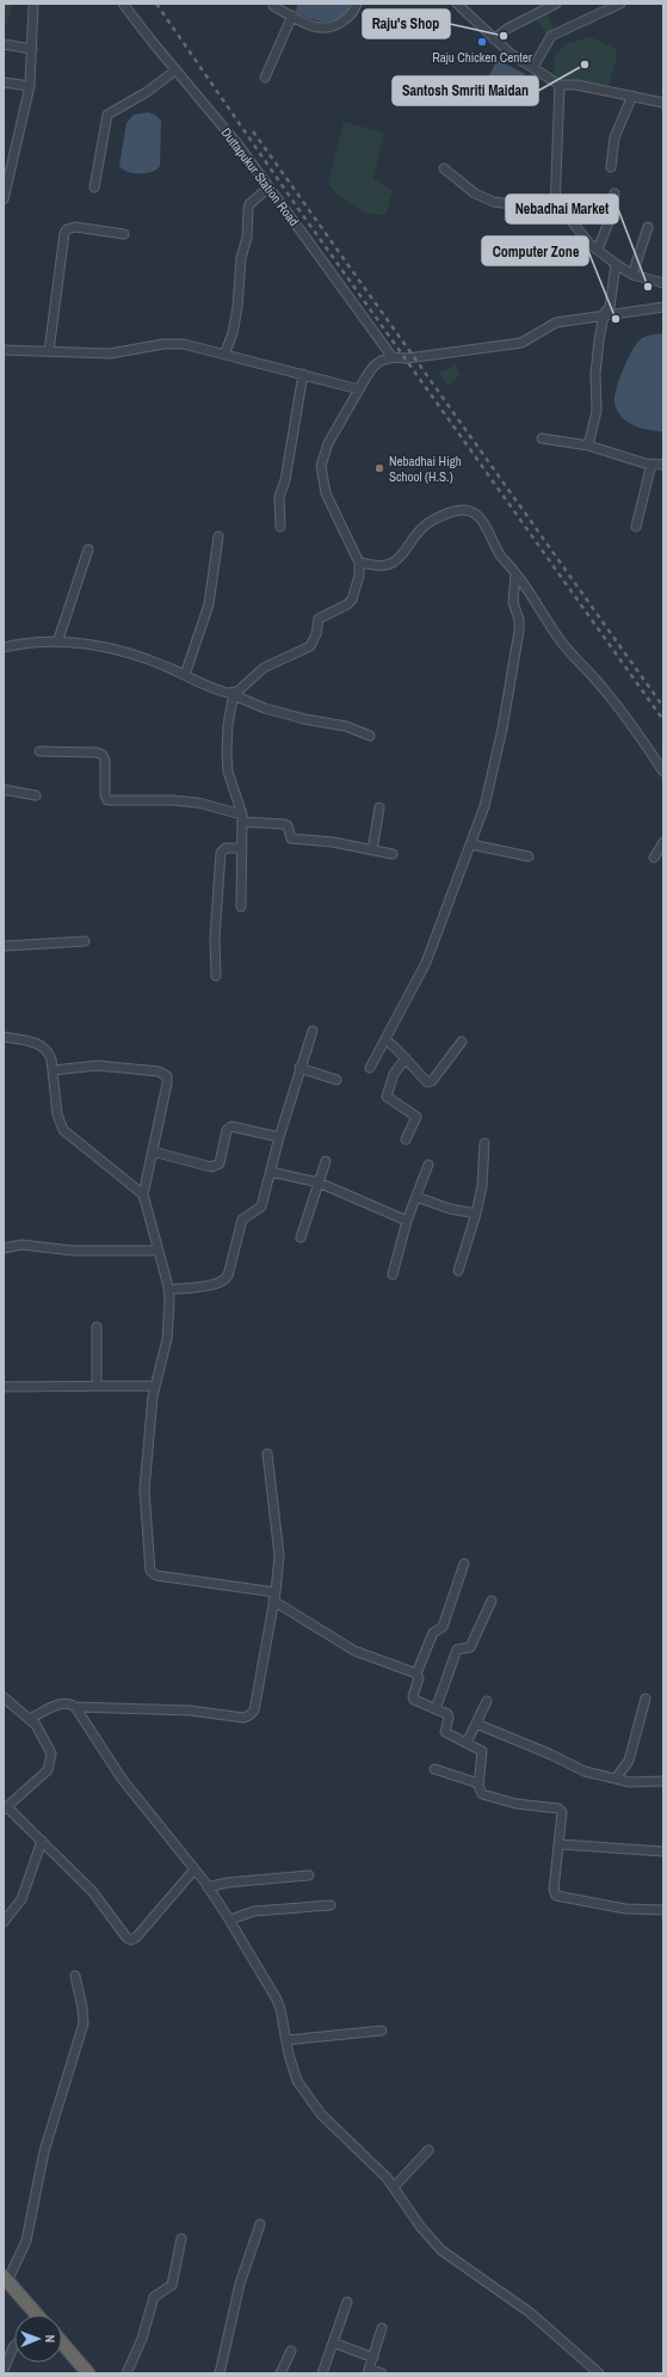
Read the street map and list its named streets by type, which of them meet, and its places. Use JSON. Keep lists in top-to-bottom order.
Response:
{
  "streets": {
    "street": ["Duttapukur Station Road"]
  },
  "places": [
    "Raju's Shop",
    "Raju Chicken Center",
    "Santosh Smriti Maidan",
    "Nebadhai Market",
    "Computer Zone",
    "Nebadhai High School (H.S.)"
  ],
  "north": "right"
}
